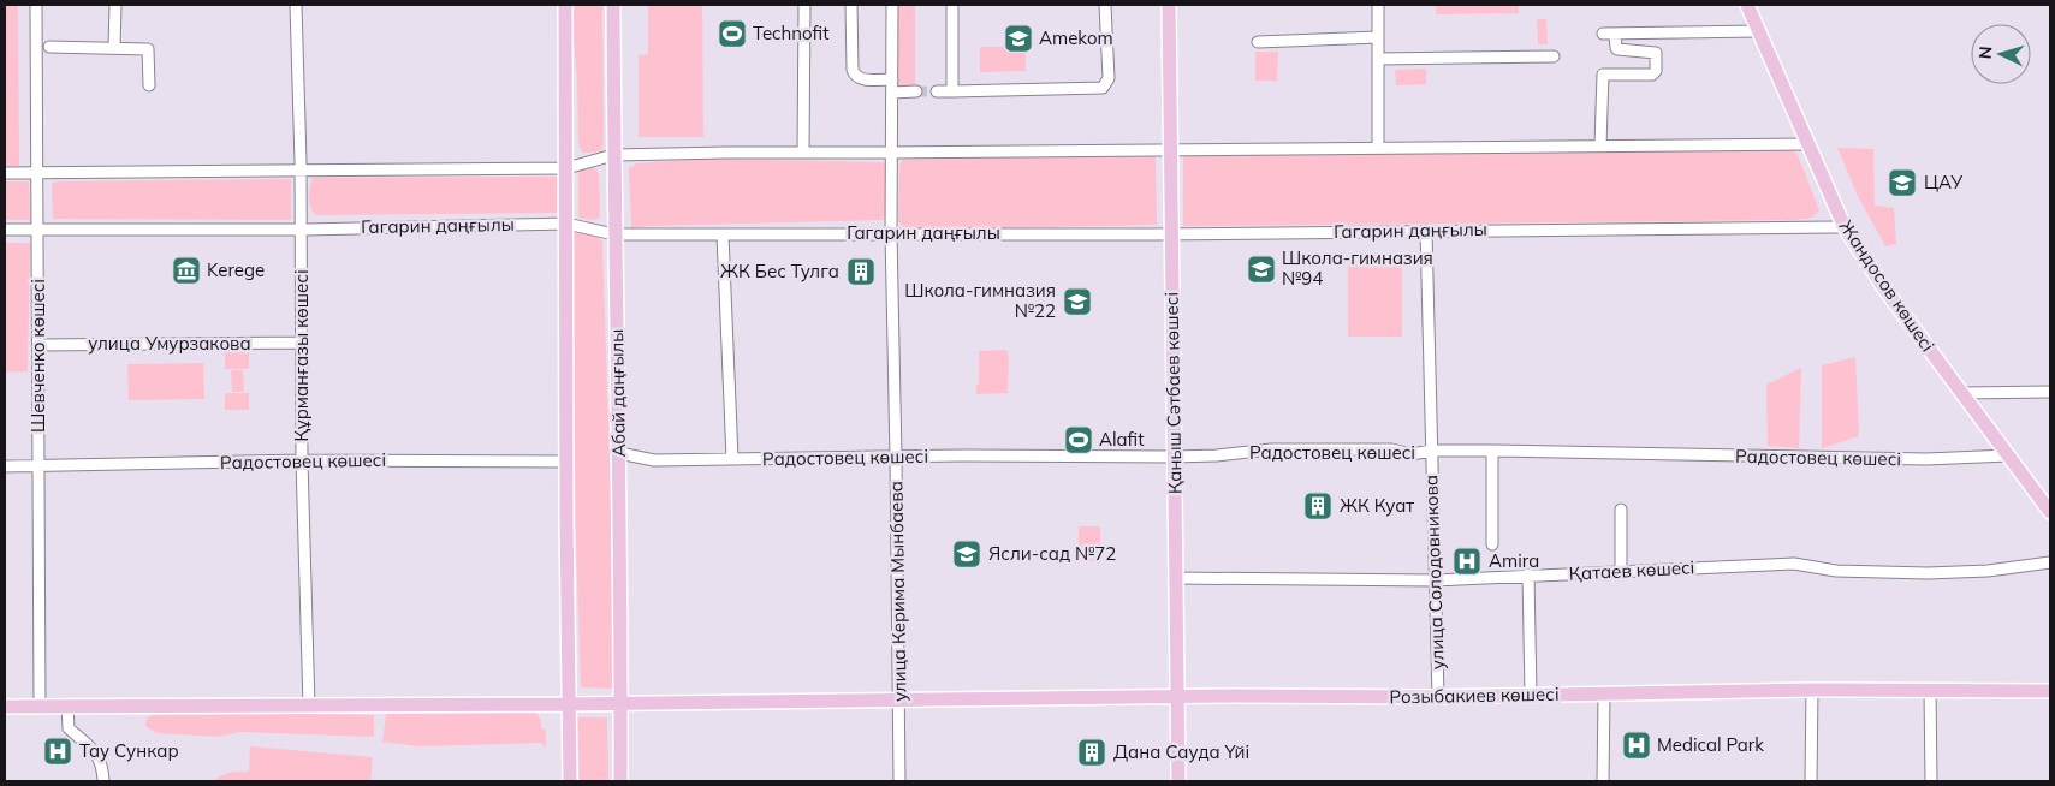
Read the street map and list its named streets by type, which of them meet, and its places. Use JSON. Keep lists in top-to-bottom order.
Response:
{
  "streets": {
    "main road": [
      "Жандосов көшесі",
      "Абай даңғылы",
      "Қаныш Сәтбаев көшесі",
      "Розыбакиев көшесі"
    ],
    "street": [
      "Гагарин даңғылы",
      "улица Умурзакова",
      "Шевченко көшесі",
      "Құрманғазы көшесі",
      "Радостовец көшесі",
      "Қатаев көшесі",
      "улица Солодовникова",
      "улица Керима Мынбаева"
    ]
  },
  "crossings": [
    ["Гагарин даңғылы", "Жандосов көшесі"],
    ["Гагарин даңғылы", "Шевченко көшесі"],
    ["Гагарин даңғылы", "Құрманғазы көшесі"],
    ["Гагарин даңғылы", "Абай даңғылы"],
    ["Гагарин даңғылы", "Қаныш Сәтбаев көшесі"],
    ["Гагарин даңғылы", "улица Солодовникова"],
    ["Гагарин даңғылы", "улица Керима Мынбаева"],
    ["Жандосов көшесі", "Радостовец көшесі"],
    ["улица Умурзакова", "Шевченко көшесі"],
    ["улица Умурзакова", "Құрманғазы көшесі"],
    ["Шевченко көшесі", "Радостовец көшесі"],
    ["Құрманғазы көшесі", "Радостовец көшесі"],
    ["Абай даңғылы", "Радостовец көшесі"],
    ["Абай даңғылы", "Розыбакиев көшесі"],
    ["Қаныш Сәтбаев көшесі", "Радостовец көшесі"],
    ["Қаныш Сәтбаев көшесі", "Қатаев көшесі"],
    ["Қаныш Сәтбаев көшесі", "Розыбакиев көшесі"],
    ["Радостовец көшесі", "улица Солодовникова"],
    ["Радостовец көшесі", "улица Керима Мынбаева"],
    ["Қатаев көшесі", "улица Солодовникова"],
    ["улица Солодовникова", "Розыбакиев көшесі"],
    ["улица Керима Мынбаева", "Розыбакиев көшесі"]
  ],
  "places": {
    "sports": ["Technofit", "Alafit"],
    "school or university": [
      "Amekom",
      "ЦАУ",
      "Школа-гимназия №94",
      "Школа-гимназия №22",
      "Ясли-сад №72"
    ],
    "museum": ["Kerege"],
    "building": ["ЖК Бес Тулга", "ЖК Куат", "Дана Сауда Үйі"],
    "hospital": ["Amira", "Medical Park", "Тау Сункар"]
  },
  "north": "left"
}
